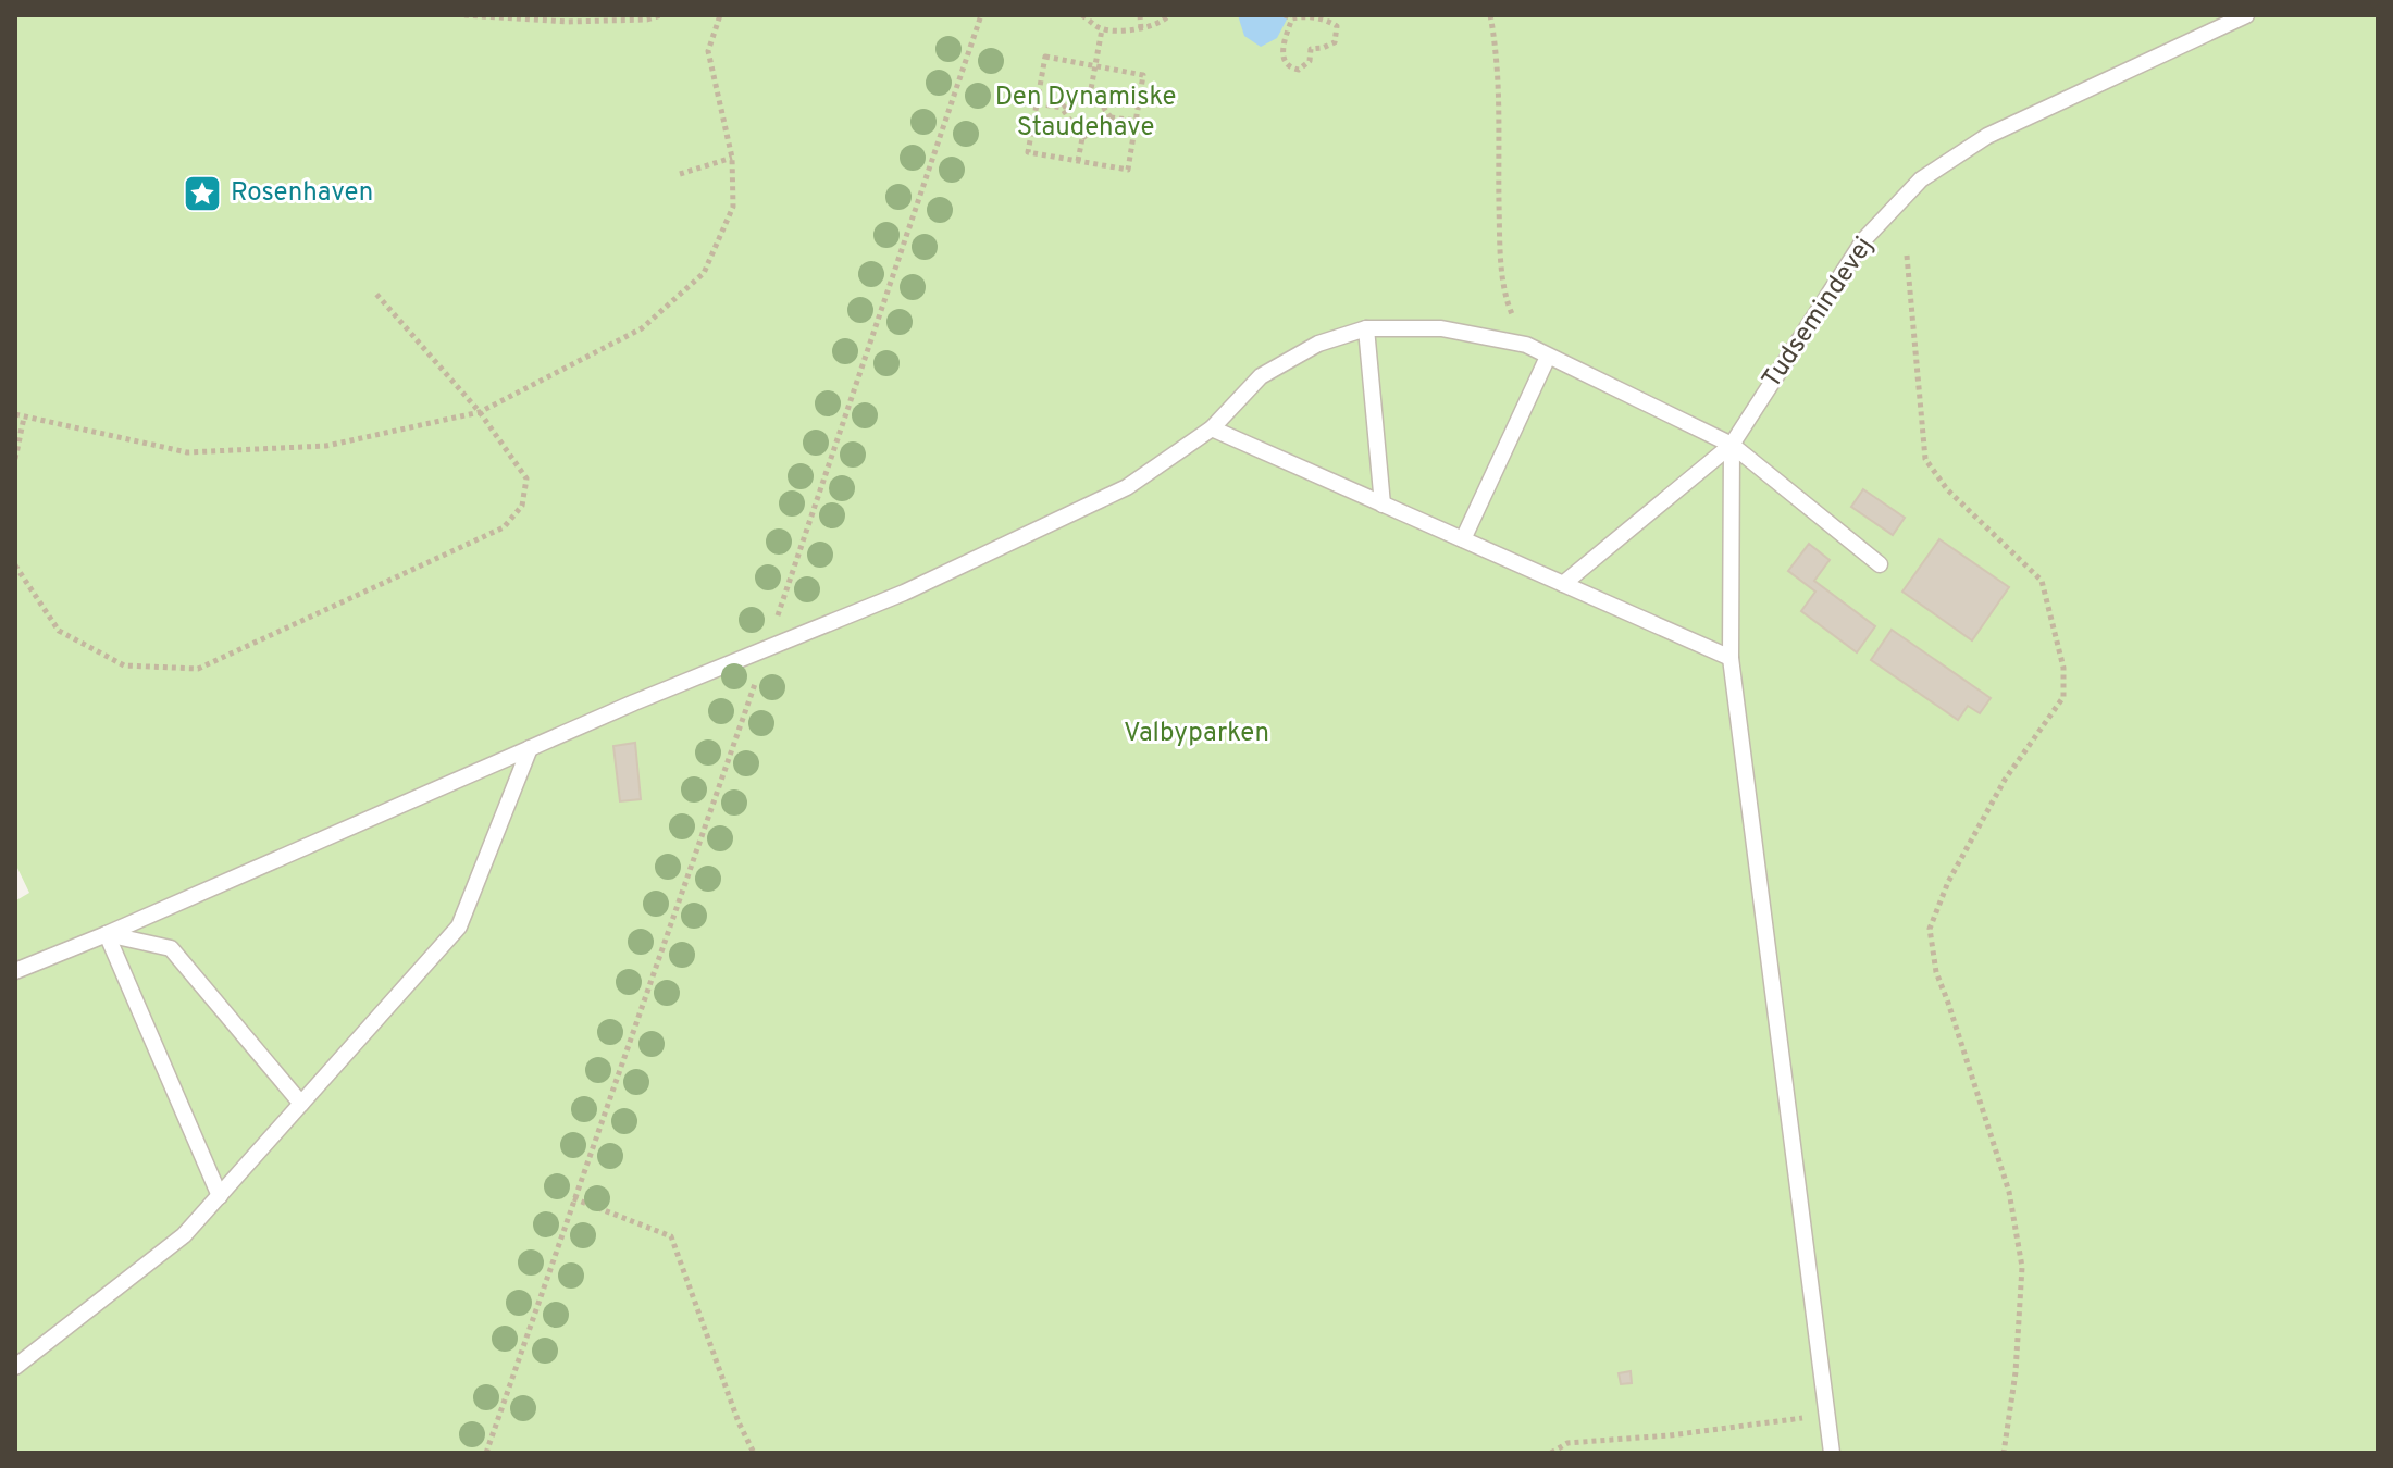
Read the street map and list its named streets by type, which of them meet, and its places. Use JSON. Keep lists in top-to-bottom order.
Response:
{
  "streets": {
    "lane": ["Tudsemindevej"]
  },
  "parks": ["Den Dynamiske Staudehave", "Valbyparken"],
  "places": {
    "place": ["Rosenhaven"]
  }
}
